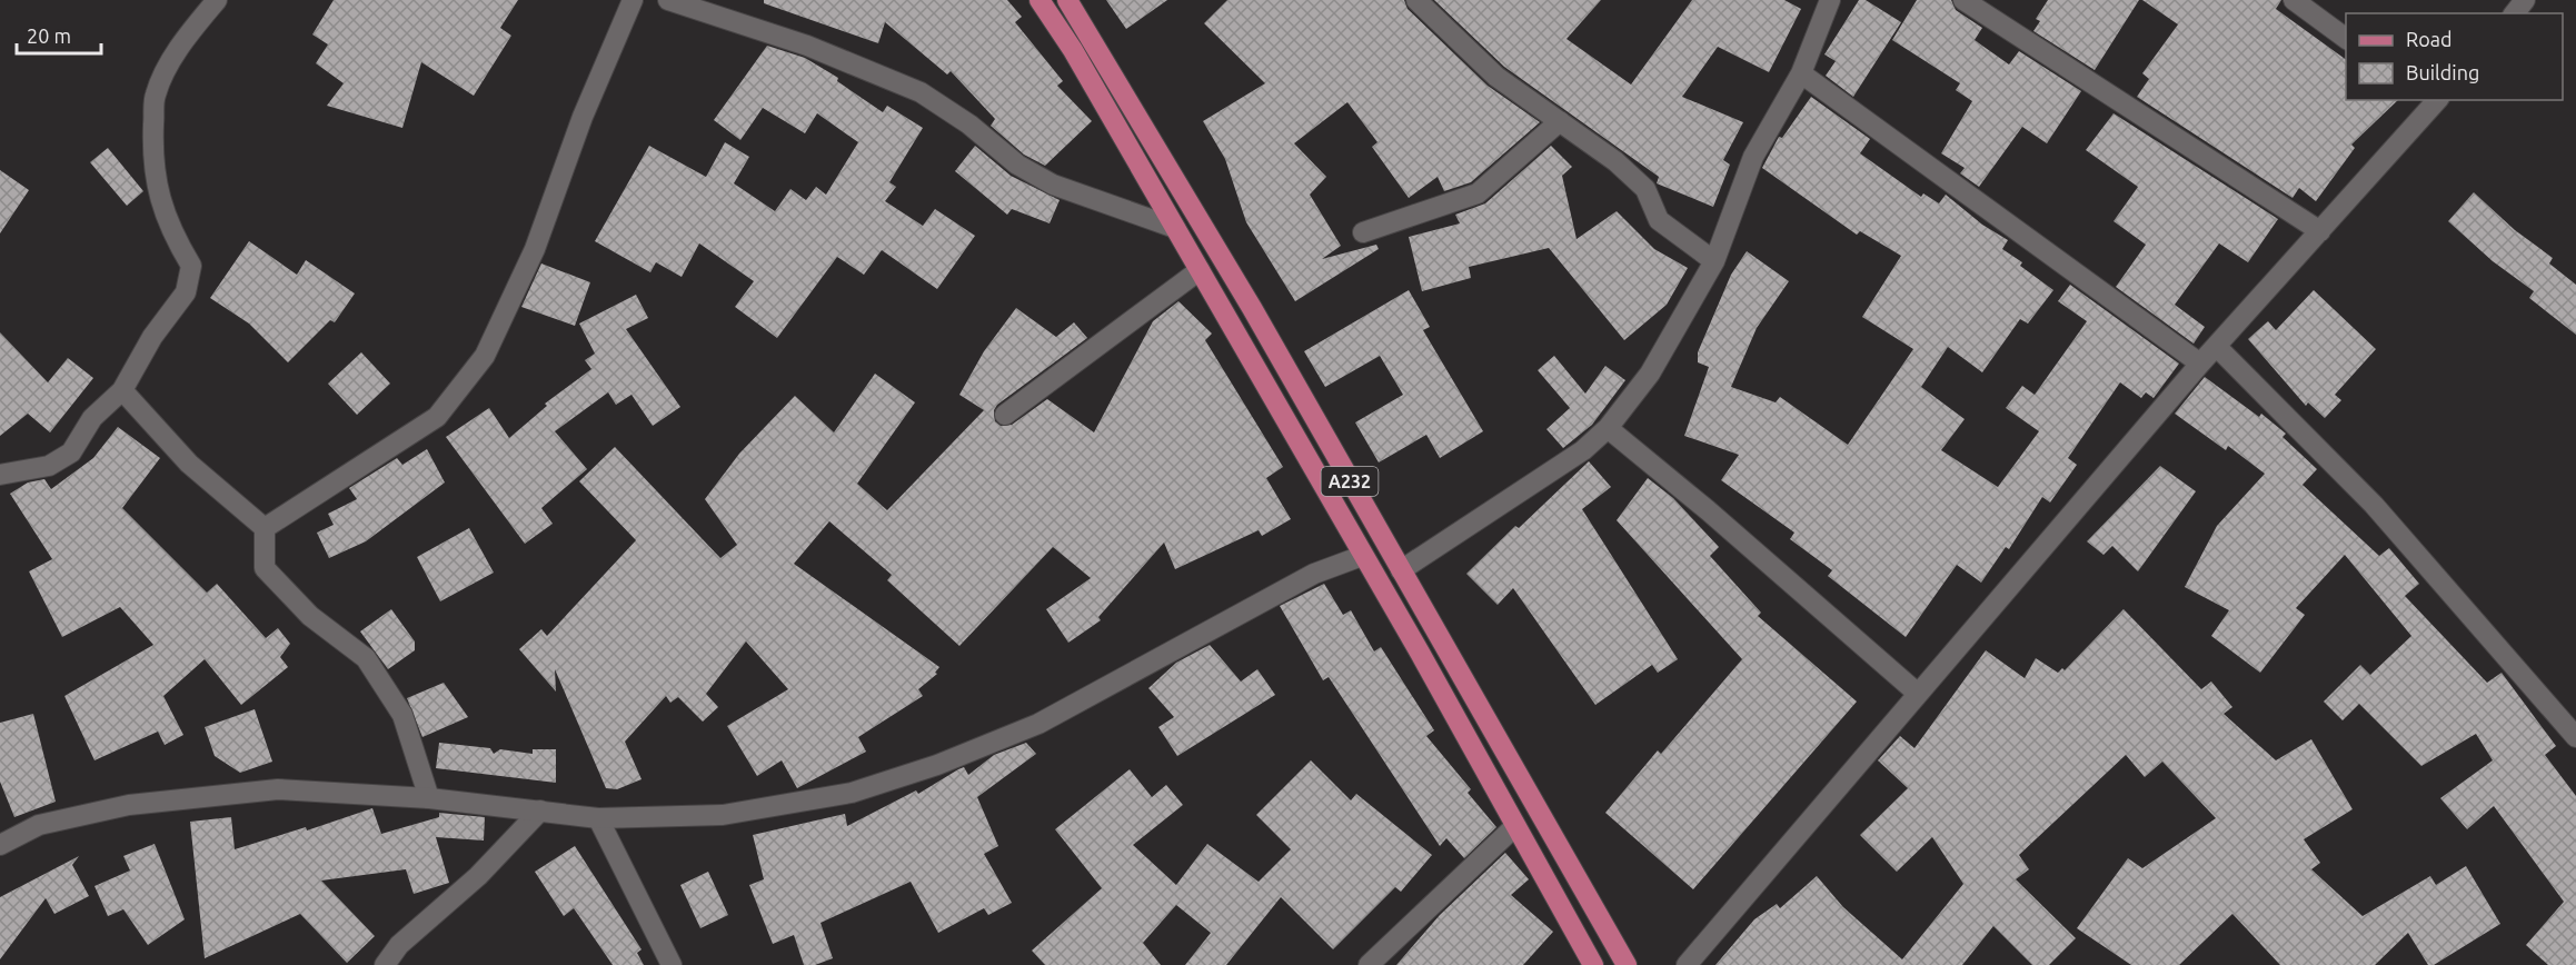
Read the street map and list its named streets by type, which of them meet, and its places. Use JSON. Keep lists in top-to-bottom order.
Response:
{
  "streets": {
    "main road": ["A232"]
  },
  "legend": ["Road", "Building"],
  "scale_bar": "20 m"
}
